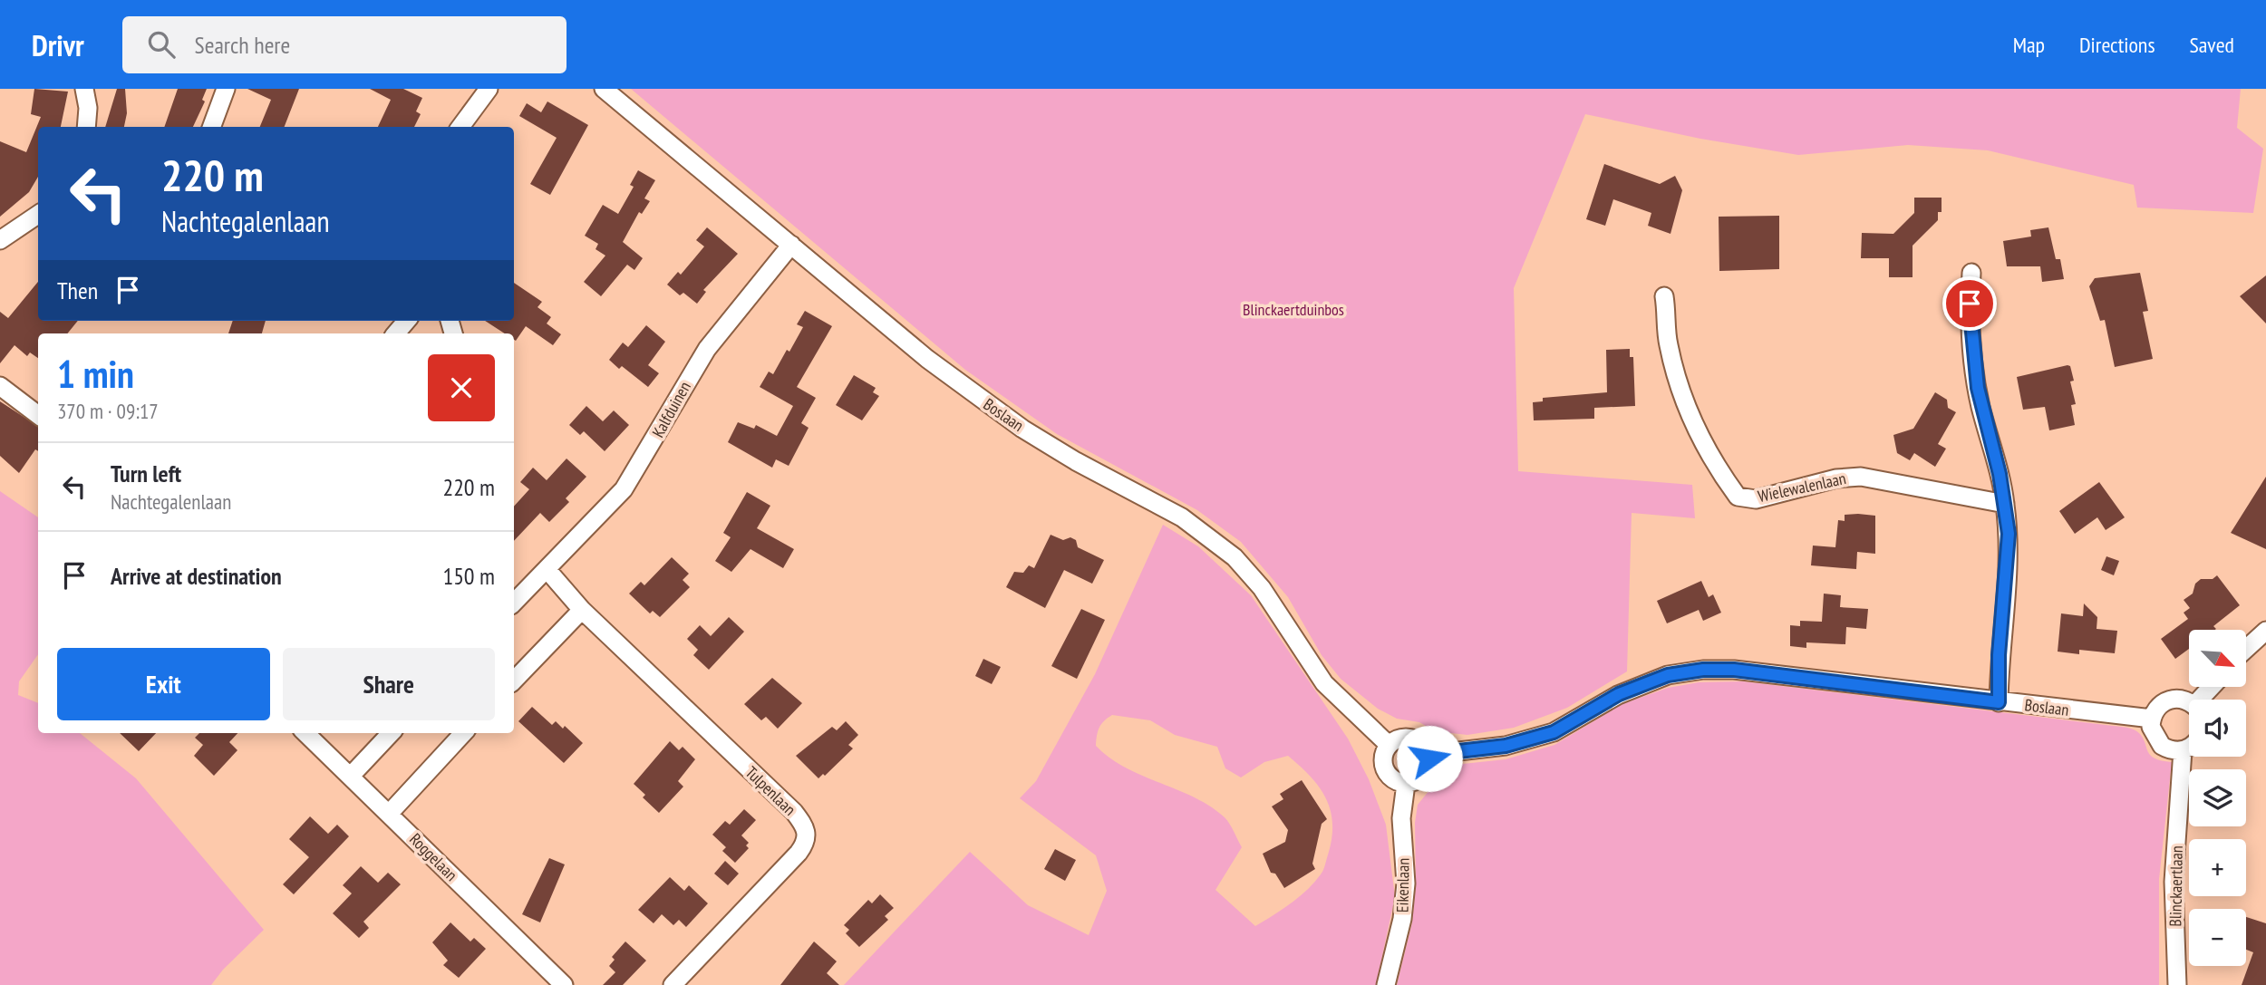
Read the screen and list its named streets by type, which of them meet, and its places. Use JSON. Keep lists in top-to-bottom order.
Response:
{
  "streets": {
    "street": [
      "Kalfduinen",
      "Boslaan",
      "Wielewalenlaan",
      "Tulpenlaan",
      "Roggelaan",
      "Eikenlaan",
      "Blinckaertlaan"
    ]
  },
  "crossings": [
    ["Kalfduinen", "Boslaan"],
    ["Boslaan", "Eikenlaan"]
  ],
  "parks": ["Blinckaertduinbos"],
  "north": "bottom right",
  "page": {
    "header": "Drivr",
    "search": "Search here",
    "nav": ["Map", "Directions", "Saved"],
    "turn": ["220 m", "Nachtegalenlaan"],
    "then": "Then",
    "heading": ["1 min", "370 m · 09:17"],
    "list": [
      {
        "name": "Turn left",
        "note": "Nachtegalenlaan",
        "value": "220 m"
      },
      {
        "name": "Arrive at destination",
        "value": "150 m"
      }
    ],
    "map_buttons": ["+", "−"],
    "buttons": ["Exit", "Share"]
  }
}
